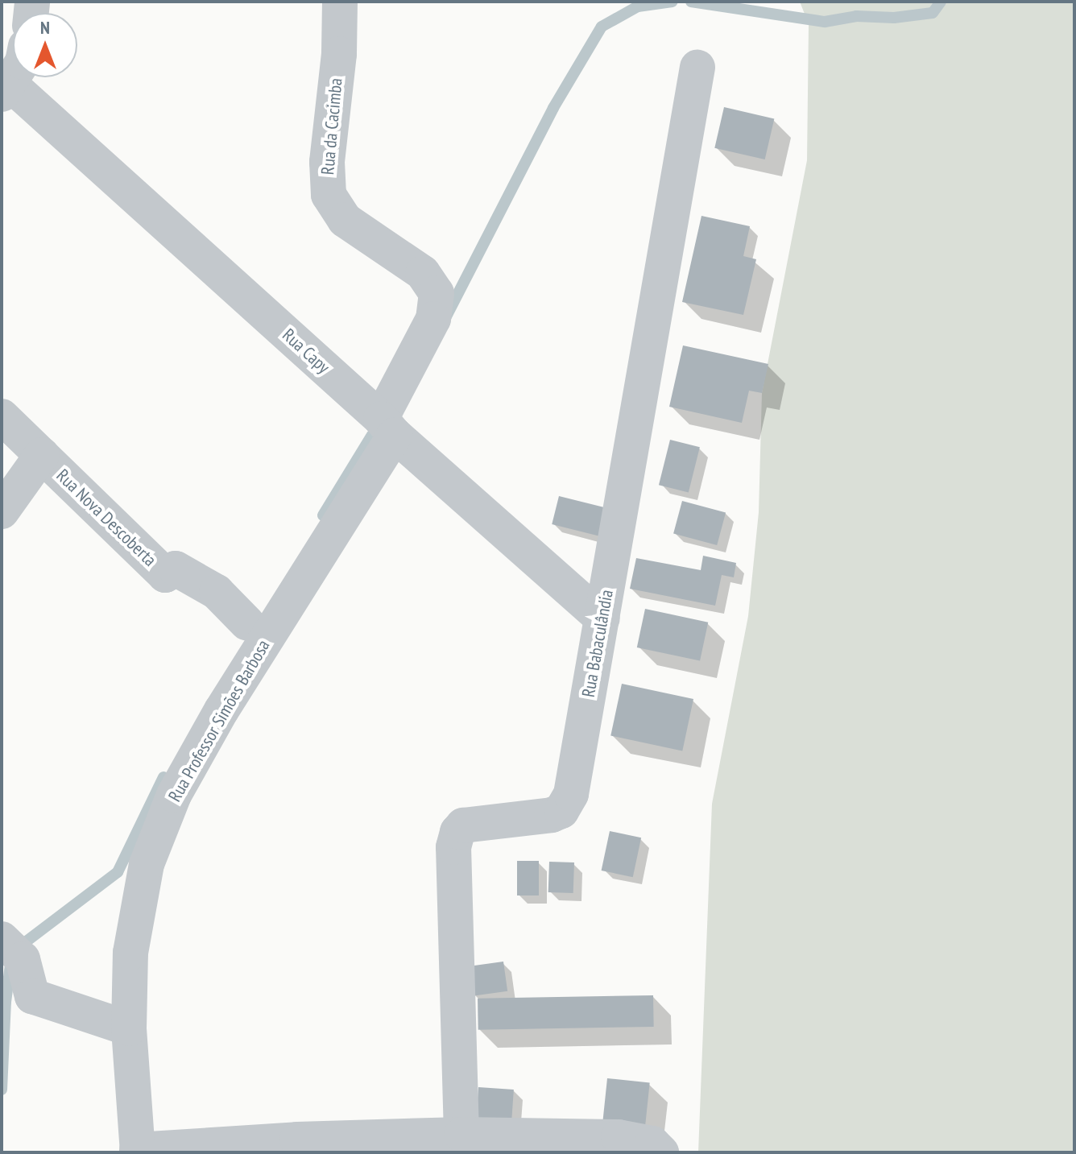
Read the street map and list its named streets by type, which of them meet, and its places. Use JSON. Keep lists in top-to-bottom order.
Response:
{
  "streets": {
    "street": [
      "Rua da Cacimba",
      "Rua Capy",
      "Rua Nova Descoberta",
      "Rua Babaculândia",
      "Rua Professor Simões Barbosa"
    ]
  },
  "crossings": [
    ["Rua da Cacimba", "Rua Capy"],
    ["Rua da Cacimba", "Rua Professor Simões Barbosa"],
    ["Rua Capy", "Rua Babaculândia"],
    ["Rua Capy", "Rua Professor Simões Barbosa"]
  ],
  "north": "top"
}
